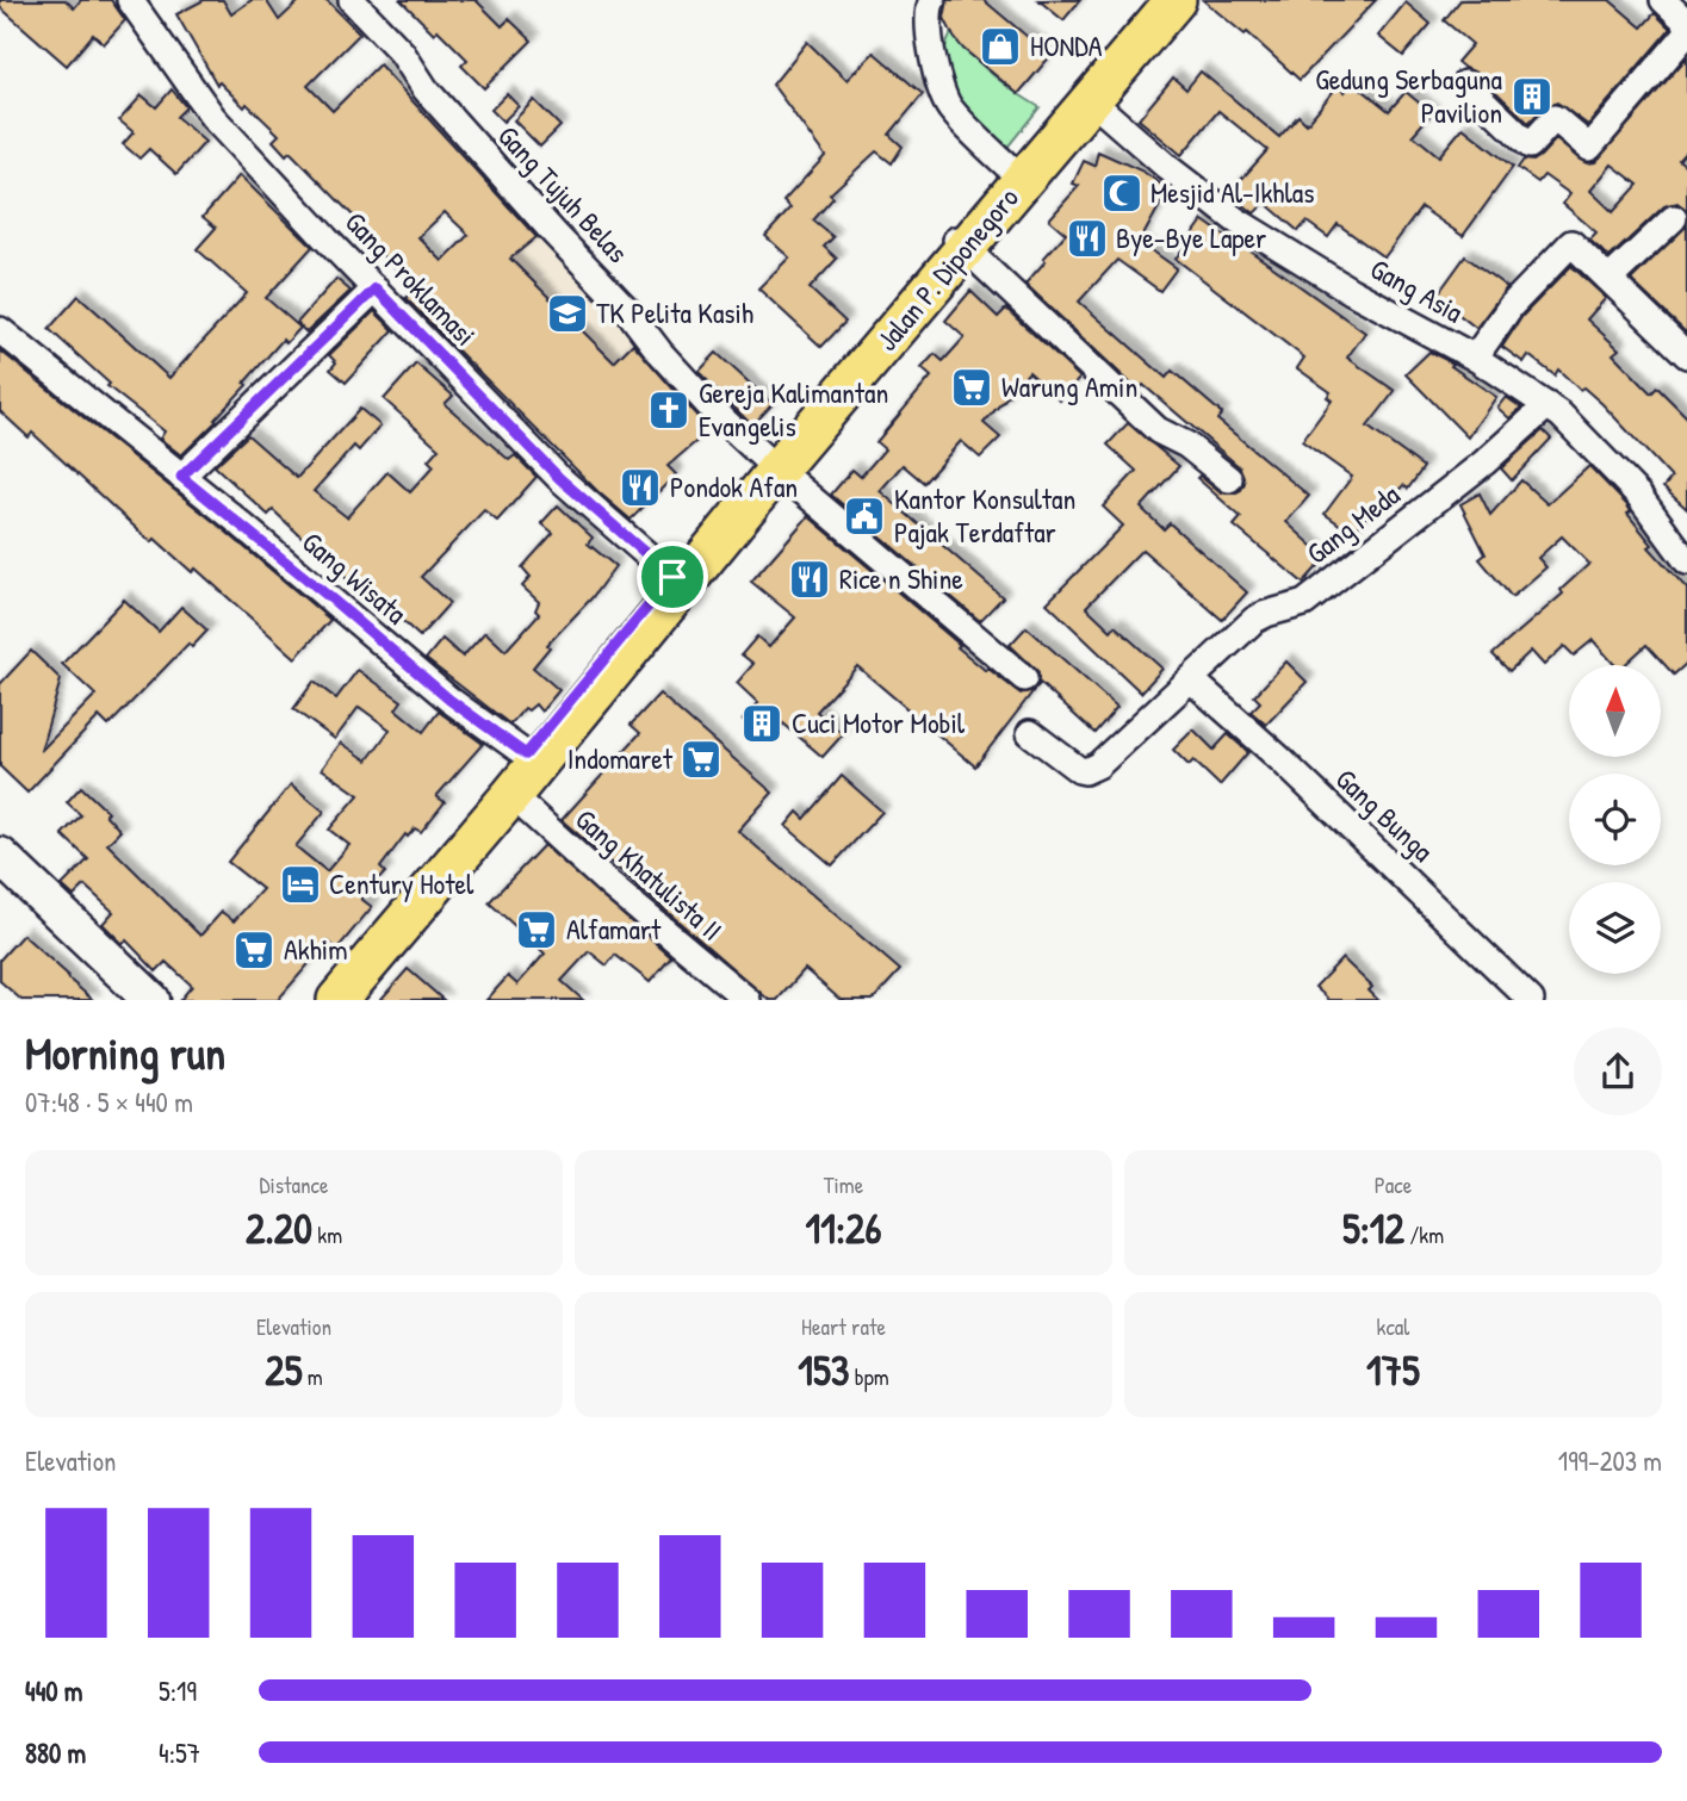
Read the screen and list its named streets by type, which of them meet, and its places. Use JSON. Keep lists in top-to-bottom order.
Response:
{
  "streets": {
    "main road": ["Jalan P. Diponegoro"],
    "street": [
      "Gang Tujuh Belas",
      "Gang Proklamasi",
      "Gang Asia",
      "Gang Meda",
      "Gang Wisata",
      "Gang Bunga",
      "Gang Khatulista II"
    ]
  },
  "crossings": [
    ["Gang Tujuh Belas", "Jalan P. Diponegoro"],
    ["Jalan P. Diponegoro", "Gang Proklamasi"],
    ["Jalan P. Diponegoro", "Gang Asia"],
    ["Jalan P. Diponegoro", "Gang Wisata"],
    ["Jalan P. Diponegoro", "Gang Khatulista II"],
    ["Gang Asia", "Gang Meda"],
    ["Gang Meda", "Gang Bunga"]
  ],
  "places": {
    "shop": ["HONDA"],
    "building": ["Gedung Serbaguna Pavilion", "Cuci Motor Mobil"],
    "mosque": ["Mesjid Al-Ikhlas"],
    "restaurant": ["Bye-Bye Laper", "Pondok Afan", "Rice n Shine"],
    "school or university": ["TK Pelita Kasih"],
    "supermarket": [
      "Warung Amin",
      "Indomaret",
      "Alfamart",
      "Akhim"
    ],
    "church": ["Gereja Kalimantan Evangelis"],
    "public building": ["Kantor Konsultan Pajak Terdaftar"],
    "hotel": ["Century Hotel"]
  },
  "north": "top",
  "page": {
    "heading": ["Morning run", "07:48 · 5 × 440 m"],
    "stats": [
      ["Distance", "2.20 km"],
      ["Time", "11:26"],
      ["Pace", "5:12 /km"],
      ["Elevation", "25 m"],
      ["Heart rate", "153 bpm"],
      ["kcal", "175"]
    ],
    "chart": ["Elevation", "199–203 m"],
    "list": [
      {
        "name": "440 m",
        "note": "5:19"
      },
      {
        "name": "880 m",
        "note": "4:57"
      }
    ]
  }
}
